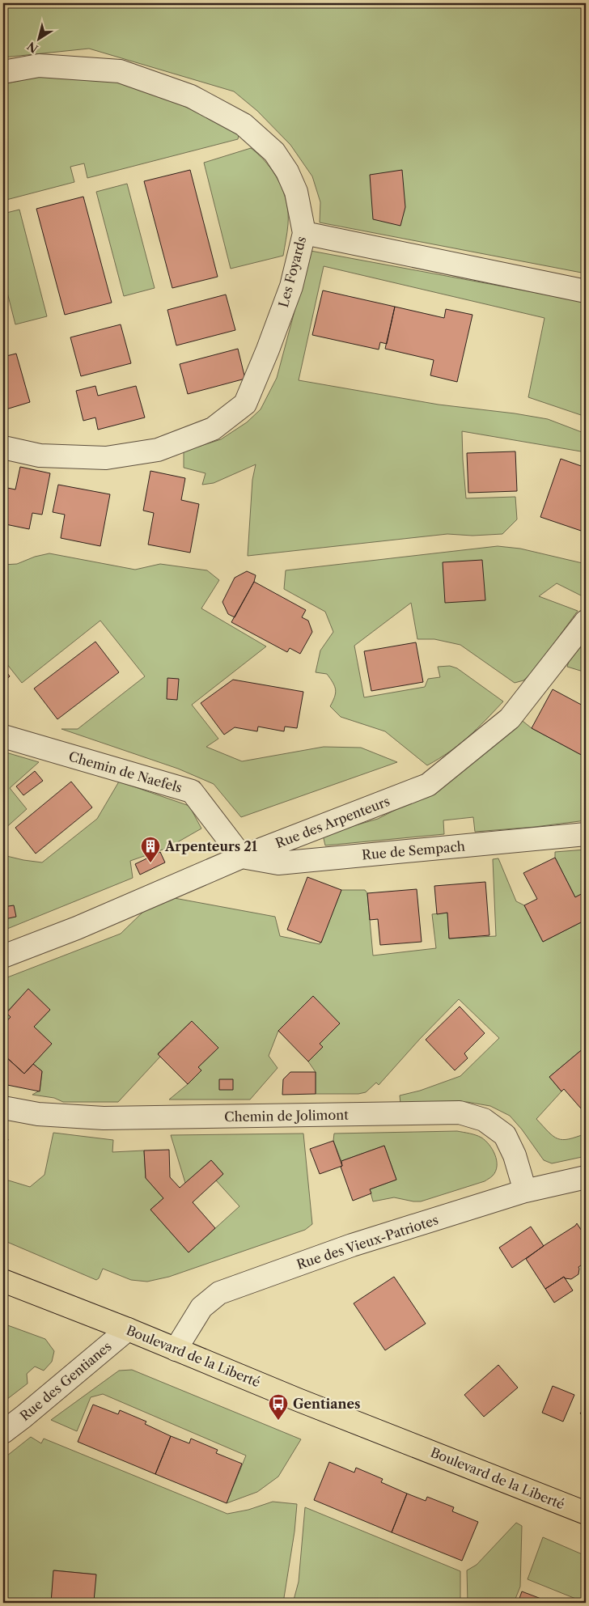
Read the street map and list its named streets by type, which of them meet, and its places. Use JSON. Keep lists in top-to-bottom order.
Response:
{
  "streets": {
    "main road": ["Boulevard de la Liberté"],
    "street": [
      "Les Foyards",
      "Chemin de Naefels",
      "Rue des Arpenteurs",
      "Rue de Sempach",
      "Chemin de Jolimont",
      "Rue des Vieux-Patriotes",
      "Rue des Gentianes"
    ]
  },
  "crossings": [
    ["Chemin de Naefels", "Rue des Arpenteurs"],
    ["Chemin de Naefels", "Rue de Sempach"],
    ["Rue des Arpenteurs", "Rue de Sempach"],
    ["Chemin de Jolimont", "Rue des Vieux-Patriotes"],
    ["Rue des Vieux-Patriotes", "Boulevard de la Liberté"],
    ["Boulevard de la Liberté", "Rue des Gentianes"]
  ],
  "places": {
    "building": ["Arpenteurs 21"],
    "bus stop": ["Gentianes"]
  },
  "north": "bottom left"
}
